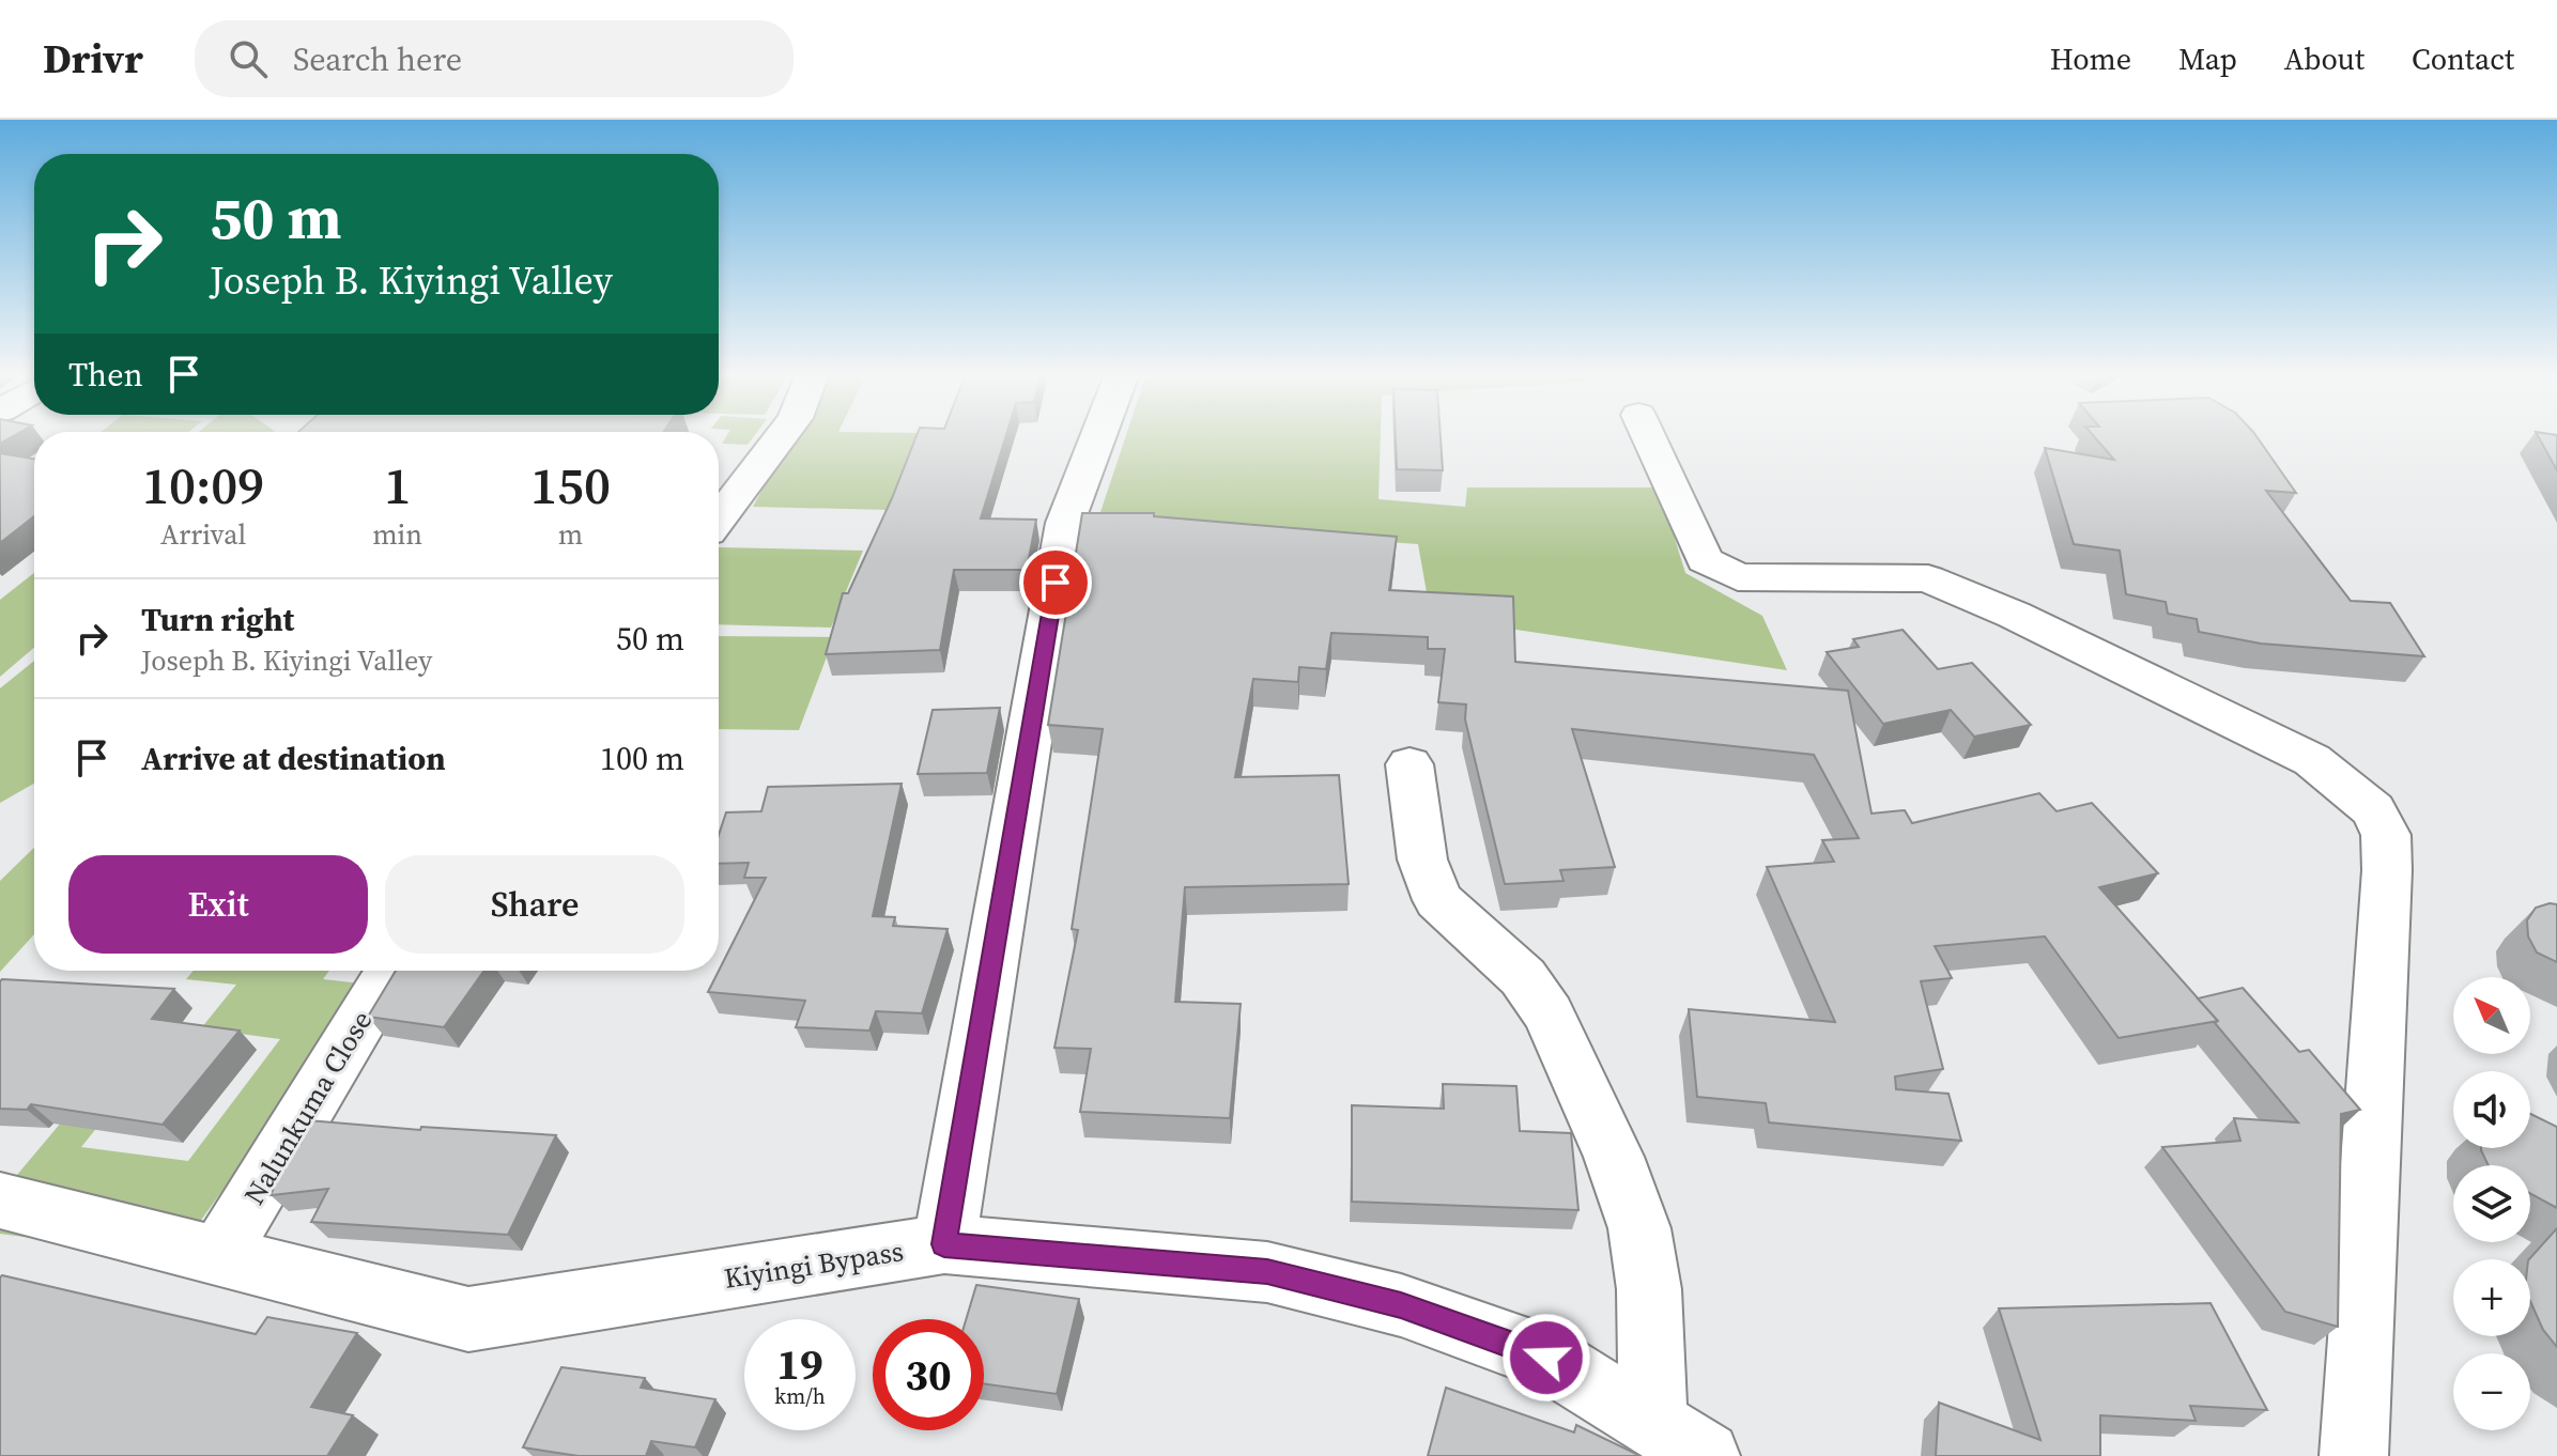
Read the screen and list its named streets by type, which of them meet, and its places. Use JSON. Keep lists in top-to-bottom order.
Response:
{
  "streets": {
    "street": ["Nalunkuma Close", "Kiyingi Bypass"]
  },
  "crossings": [
    ["Nalunkuma Close", "Kiyingi Bypass"]
  ],
  "north": "top left",
  "page": {
    "header": "Drivr",
    "search": "Search here",
    "nav": [
      "Home",
      "Map",
      "About",
      "Contact"
    ],
    "turn": ["50 m", "Joseph B. Kiyingi Valley"],
    "then": "Then",
    "eta": [
      "10:09",
      "Arrival",
      "1",
      "min",
      "150",
      "m"
    ],
    "list": [
      {
        "name": "Turn right",
        "note": "Joseph B. Kiyingi Valley",
        "value": "50 m"
      },
      {
        "name": "Arrive at destination",
        "value": "100 m"
      }
    ],
    "buttons": ["Exit", "Share"],
    "map_buttons": ["+", "−"],
    "speed": "19 km/h",
    "limit": "30"
  }
}
